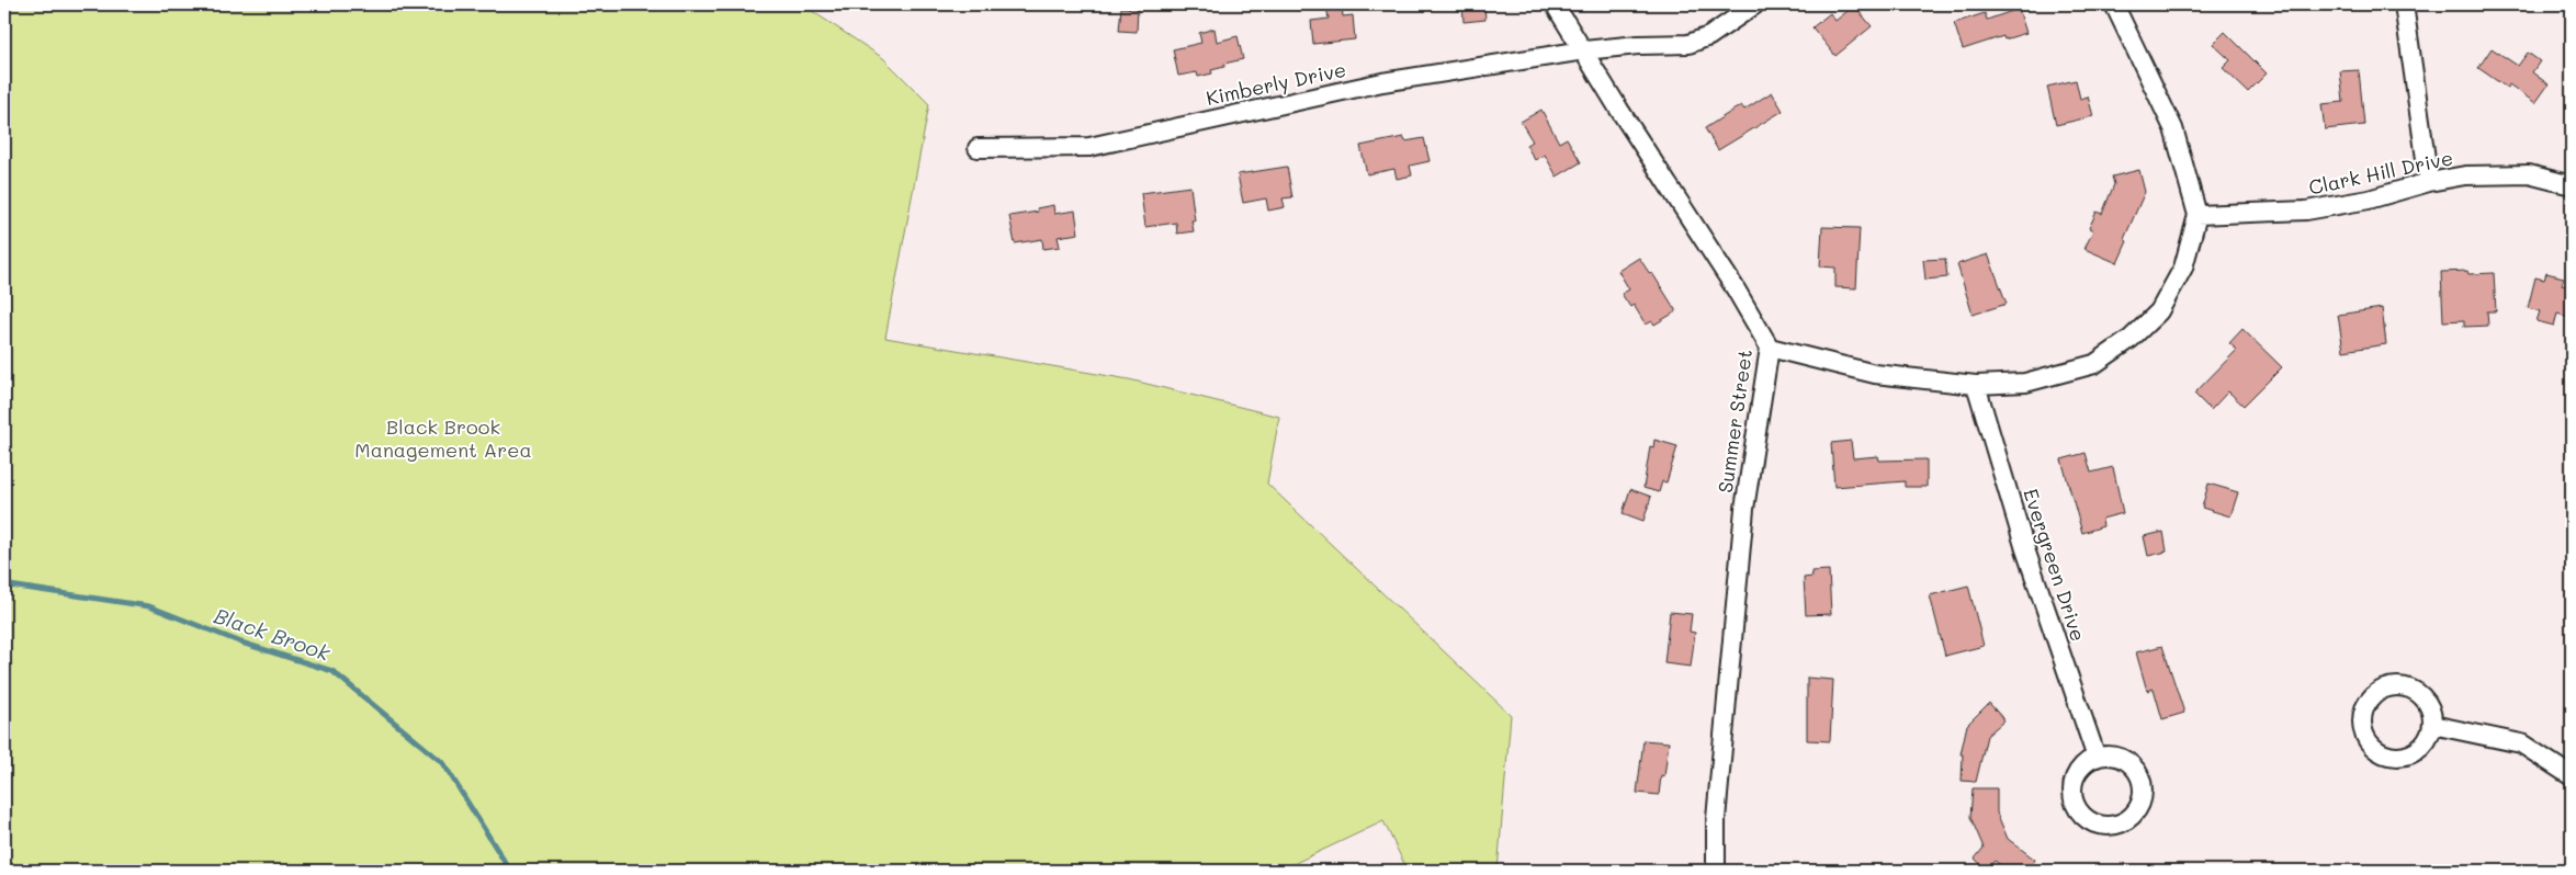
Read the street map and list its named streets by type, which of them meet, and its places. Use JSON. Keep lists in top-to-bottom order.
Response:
{
  "streets": {
    "street": [
      "Kimberly Drive",
      "Clark Hill Drive",
      "Summer Street",
      "Evergreen Drive"
    ]
  },
  "crossings": [
    ["Kimberly Drive", "Summer Street"]
  ],
  "water": ["Black Brook"],
  "parks": ["Black Brook Management Area"]
}
